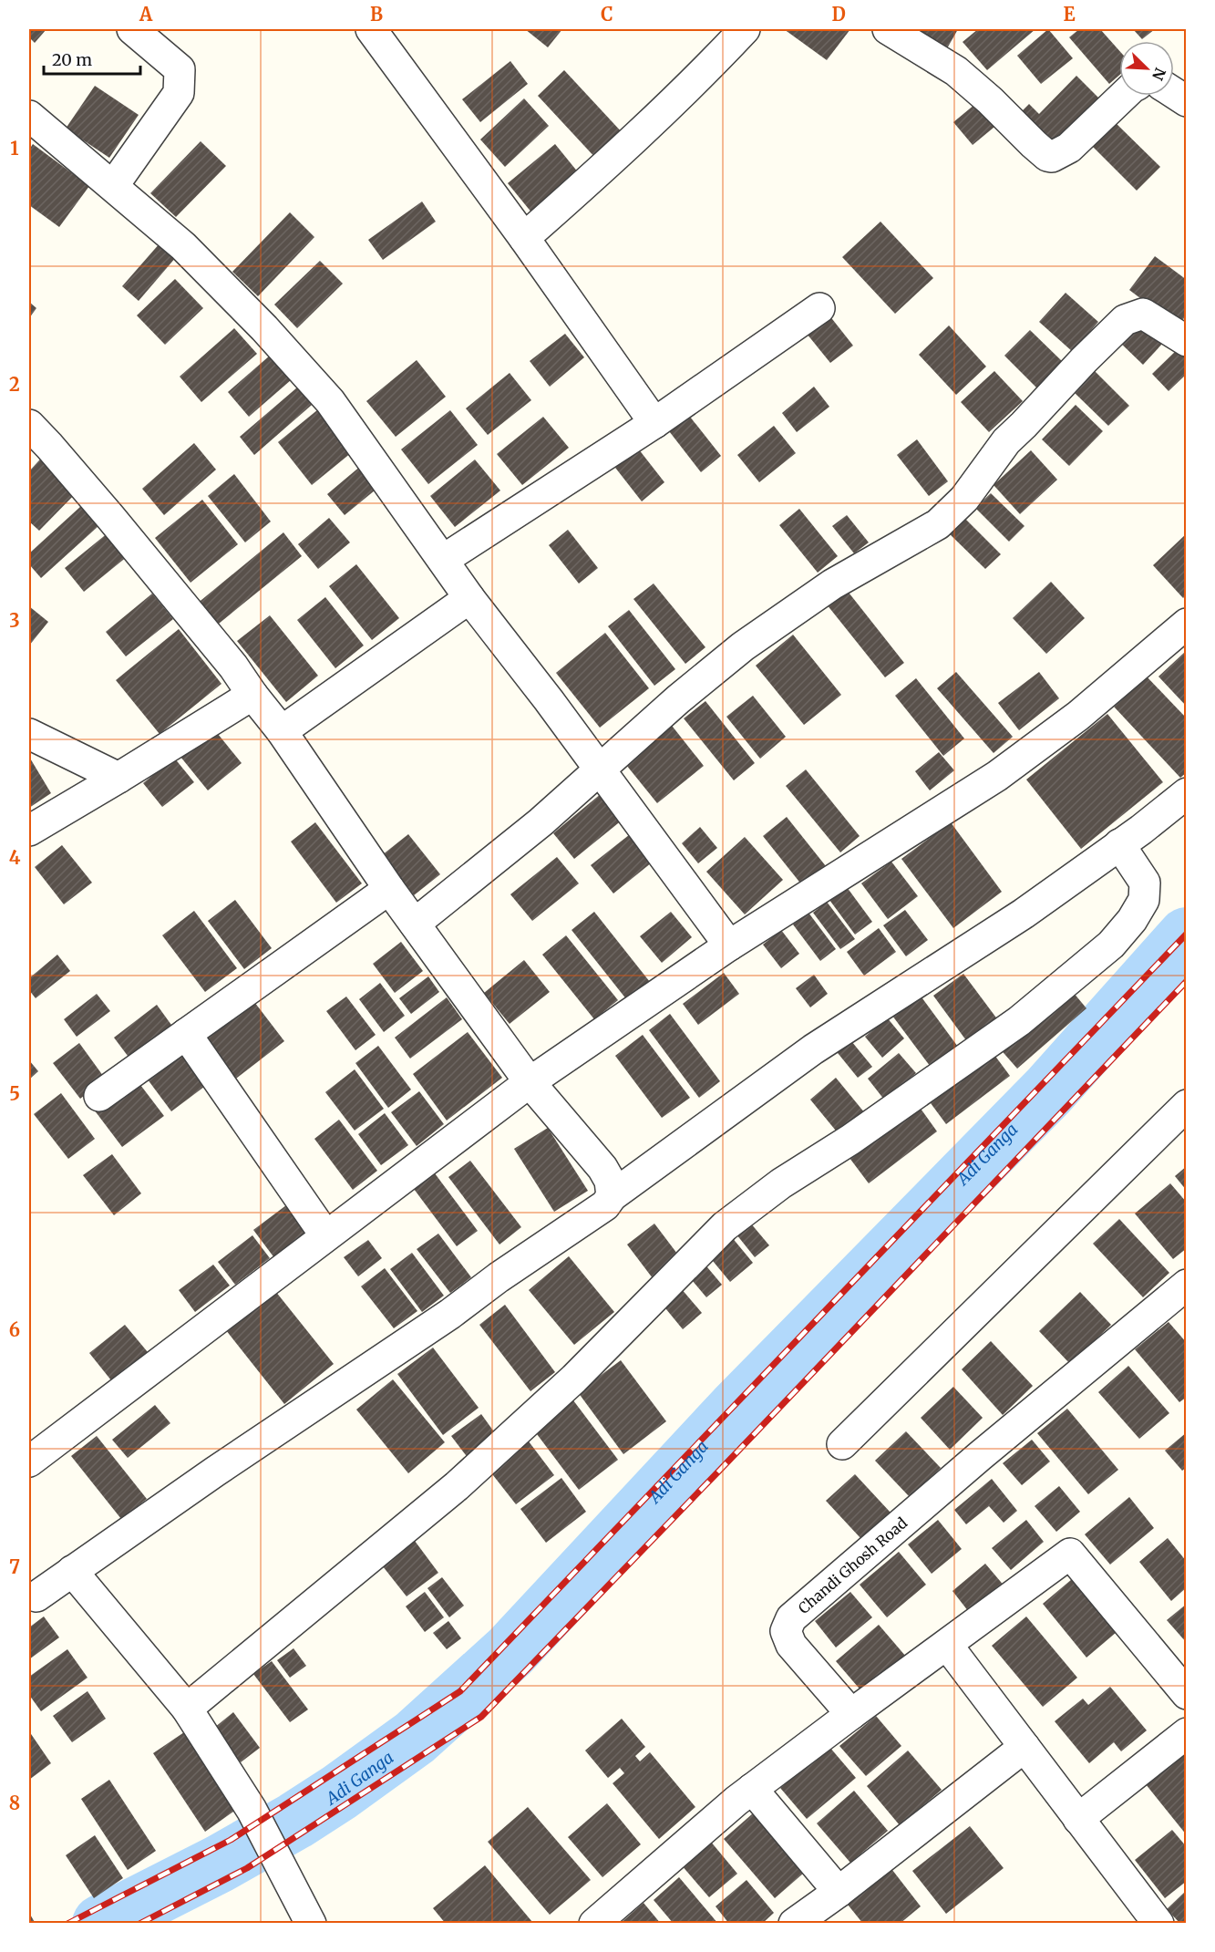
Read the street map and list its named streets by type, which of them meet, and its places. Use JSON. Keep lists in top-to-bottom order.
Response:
{
  "streets": {
    "street": ["Chandi Ghosh Road"]
  },
  "water": ["Adi Ganga"],
  "scale_bar": "20 m",
  "north": "bottom right",
  "grid": {
    "columns": [
      "A",
      "B",
      "C",
      "D",
      "E"
    ],
    "rows": [
      "1",
      "2",
      "3",
      "4",
      "5",
      "6",
      "7",
      "8"
    ]
  }
}
